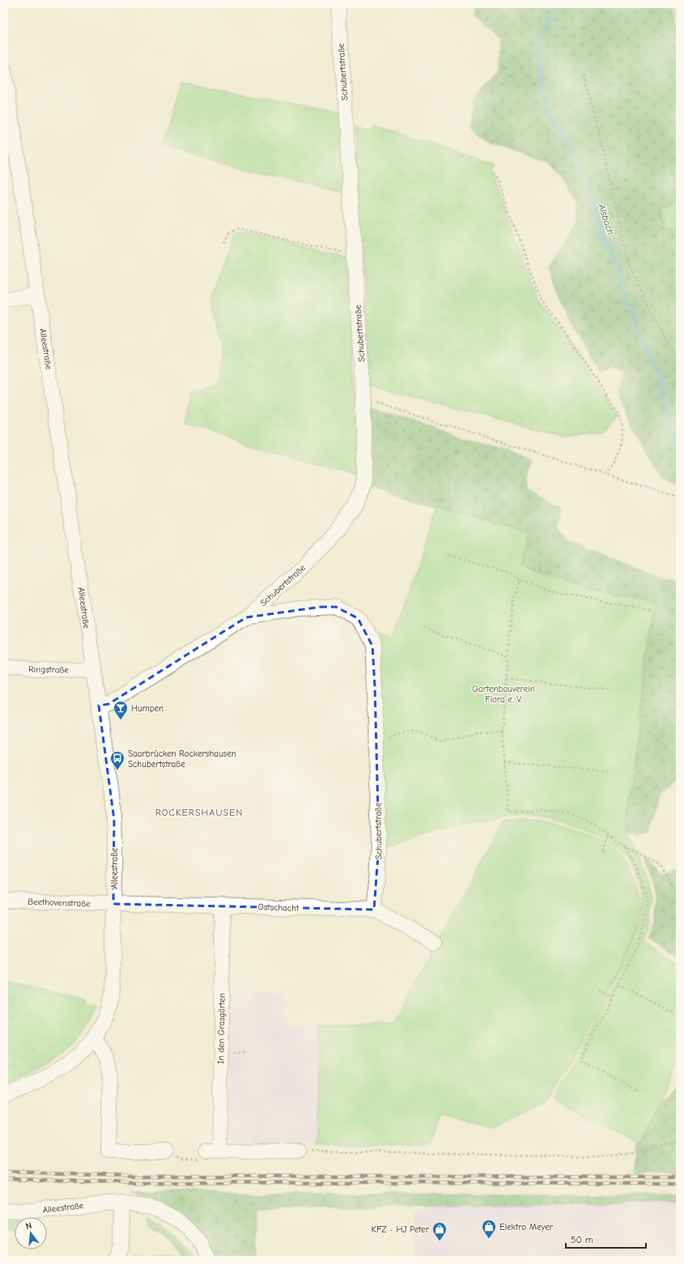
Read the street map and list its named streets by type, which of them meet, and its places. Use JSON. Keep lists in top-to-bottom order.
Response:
{
  "streets": {
    "street": [
      "Schubertstraße",
      "Alleestraße",
      "Ringstraße",
      "Beethovenstraße",
      "Ostschacht",
      "In den Grasgärten"
    ]
  },
  "crossings": [
    ["Schubertstraße", "Alleestraße"],
    ["Schubertstraße", "Ostschacht"],
    ["Alleestraße", "Ringstraße"],
    ["Alleestraße", "Beethovenstraße"],
    ["Alleestraße", "Ostschacht"],
    ["Beethovenstraße", "Ostschacht"],
    ["Ostschacht", "In den Grasgärten"]
  ],
  "districts": ["ROCKERSHAUSEN"],
  "water": ["Alsbach"],
  "parks": ["Gartenbauverein Flora e. V."],
  "places": {
    "bar": ["Humpen"],
    "bus stop": ["Saarbrücken Rockershausen Schubertstraße"],
    "shop": ["Elektro Meyer", "KFZ - HJ Peter"]
  },
  "scale_bar": "50 m",
  "north": "top"
}
